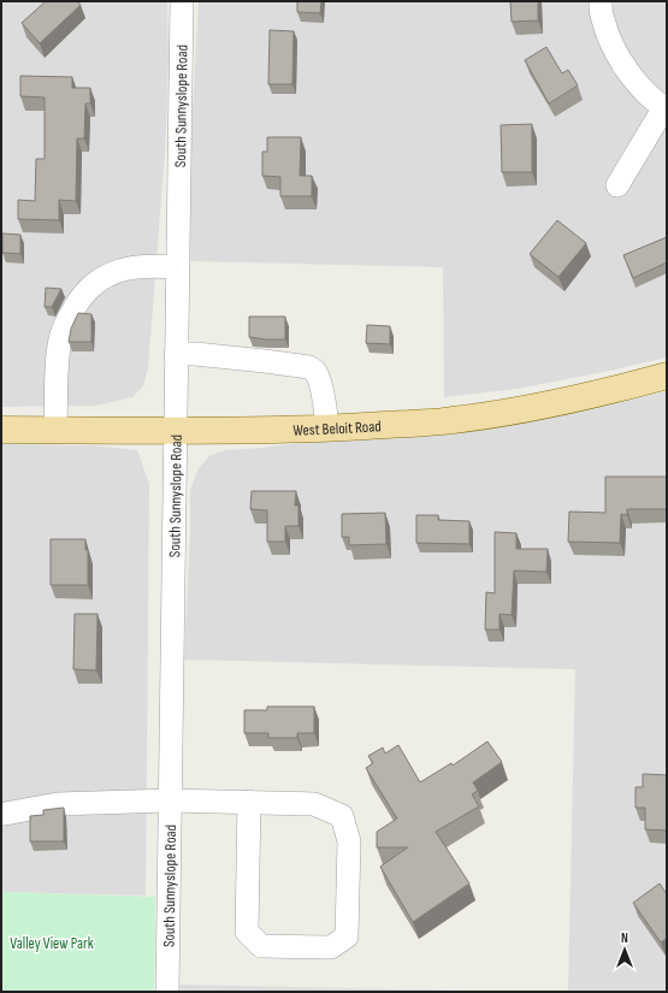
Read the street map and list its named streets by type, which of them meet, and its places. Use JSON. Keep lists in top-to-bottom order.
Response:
{
  "streets": {
    "main road": ["West Beloit Road"],
    "street": ["South Sunnyslope Road"]
  },
  "crossings": [
    ["South Sunnyslope Road", "West Beloit Road"]
  ],
  "parks": ["Valley View Park"],
  "north": "top"
}
